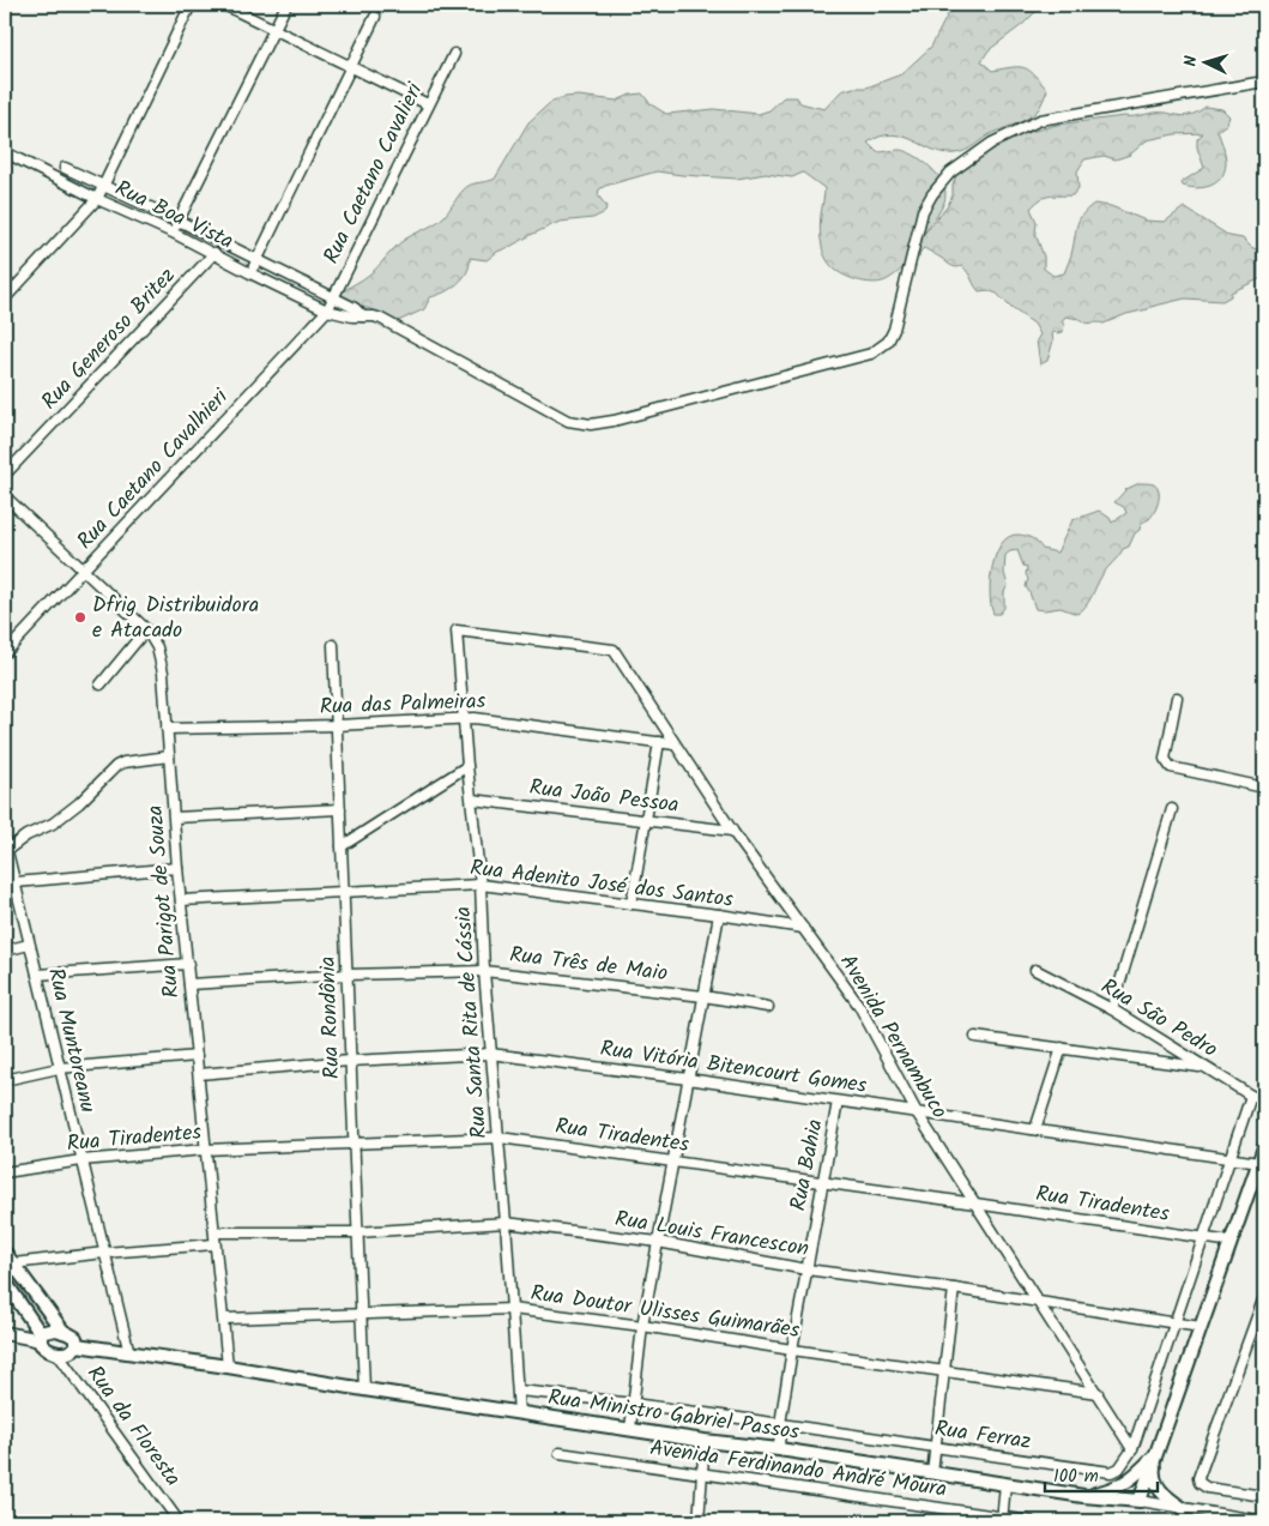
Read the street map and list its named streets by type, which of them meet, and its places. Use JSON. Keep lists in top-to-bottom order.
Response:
{
  "streets": {
    "main road": ["Rua Ministro Gabriel Passos"],
    "street": [
      "Rua Caetano Cavalieri",
      "Rua Boa Vista",
      "Rua Generoso Britez",
      "Rua Caetano Cavalhieri",
      "Rua das Palmeiras",
      "Rua João Pessoa",
      "Rua Adenito José dos Santos",
      "Rua Parigot de Souza",
      "Rua Três de Maio",
      "Rua Rondônia",
      "Rua São Pedro",
      "Rua Santa Rita de Cássia",
      "Avenida Pernambuco",
      "Rua Muntoreanu",
      "Rua Vitória Bitencourt Gomes",
      "Rua Tiradentes",
      "Rua Bahia",
      "Rua Louis Francescon",
      "Rua Doutor Ulisses Guimarães",
      "Rua da Floresta",
      "Rua Ferraz",
      "Avenida Ferdinando André Moura"
    ]
  },
  "crossings": [
    ["Rua Caetano Cavalieri", "Rua Boa Vista"],
    ["Rua Caetano Cavalieri", "Rua Caetano Cavalhieri"],
    ["Rua Boa Vista", "Rua Generoso Britez"],
    ["Rua Boa Vista", "Rua Caetano Cavalhieri"],
    ["Rua Caetano Cavalhieri", "Rua Parigot de Souza"],
    ["Rua das Palmeiras", "Rua Parigot de Souza"],
    ["Rua das Palmeiras", "Rua Rondônia"],
    ["Rua das Palmeiras", "Rua Santa Rita de Cássia"],
    ["Rua das Palmeiras", "Avenida Pernambuco"],
    ["Rua João Pessoa", "Rua Santa Rita de Cássia"],
    ["Rua João Pessoa", "Avenida Pernambuco"],
    ["Rua Adenito José dos Santos", "Rua Parigot de Souza"],
    ["Rua Adenito José dos Santos", "Rua Rondônia"],
    ["Rua Adenito José dos Santos", "Rua Santa Rita de Cássia"],
    ["Rua Adenito José dos Santos", "Avenida Pernambuco"],
    ["Rua Parigot de Souza", "Rua Três de Maio"],
    ["Rua Parigot de Souza", "Rua Vitória Bitencourt Gomes"],
    ["Rua Parigot de Souza", "Rua Tiradentes"],
    ["Rua Parigot de Souza", "Rua Louis Francescon"],
    ["Rua Parigot de Souza", "Rua Doutor Ulisses Guimarães"],
    ["Rua Parigot de Souza", "Rua Ministro Gabriel Passos"],
    ["Rua Três de Maio", "Rua Rondônia"],
    ["Rua Três de Maio", "Rua Santa Rita de Cássia"],
    ["Rua Rondônia", "Rua Vitória Bitencourt Gomes"],
    ["Rua Rondônia", "Rua Tiradentes"],
    ["Rua Rondônia", "Rua Louis Francescon"],
    ["Rua Rondônia", "Rua Doutor Ulisses Guimarães"],
    ["Rua Rondônia", "Rua Ministro Gabriel Passos"],
    ["Rua São Pedro", "Rua Ferraz"],
    ["Rua Santa Rita de Cássia", "Avenida Pernambuco"],
    ["Rua Santa Rita de Cássia", "Rua Vitória Bitencourt Gomes"],
    ["Rua Santa Rita de Cássia", "Rua Tiradentes"],
    ["Rua Santa Rita de Cássia", "Rua Louis Francescon"],
    ["Rua Santa Rita de Cássia", "Rua Doutor Ulisses Guimarães"],
    ["Rua Santa Rita de Cássia", "Rua Ministro Gabriel Passos"],
    ["Rua Santa Rita de Cássia", "Rua Ferraz"],
    ["Avenida Pernambuco", "Rua Vitória Bitencourt Gomes"],
    ["Avenida Pernambuco", "Rua Tiradentes"],
    ["Avenida Pernambuco", "Rua Louis Francescon"],
    ["Avenida Pernambuco", "Rua Doutor Ulisses Guimarães"],
    ["Avenida Pernambuco", "Rua Ferraz"],
    ["Rua Muntoreanu", "Rua Tiradentes"],
    ["Rua Muntoreanu", "Rua Ministro Gabriel Passos"],
    ["Rua Vitória Bitencourt Gomes", "Rua Bahia"],
    ["Rua Vitória Bitencourt Gomes", "Rua Ferraz"],
    ["Rua Tiradentes", "Rua Bahia"],
    ["Rua Tiradentes", "Rua Ferraz"],
    ["Rua Bahia", "Rua Louis Francescon"],
    ["Rua Bahia", "Rua Doutor Ulisses Guimarães"],
    ["Rua Bahia", "Rua Ministro Gabriel Passos"],
    ["Rua Bahia", "Rua Ferraz"],
    ["Rua Louis Francescon", "Rua Ferraz"],
    ["Rua Ministro Gabriel Passos", "Rua da Floresta"]
  ],
  "places": ["Dfrig Distribuidora e Atacado"],
  "scale_bar": "100 m",
  "north": "left"
}
